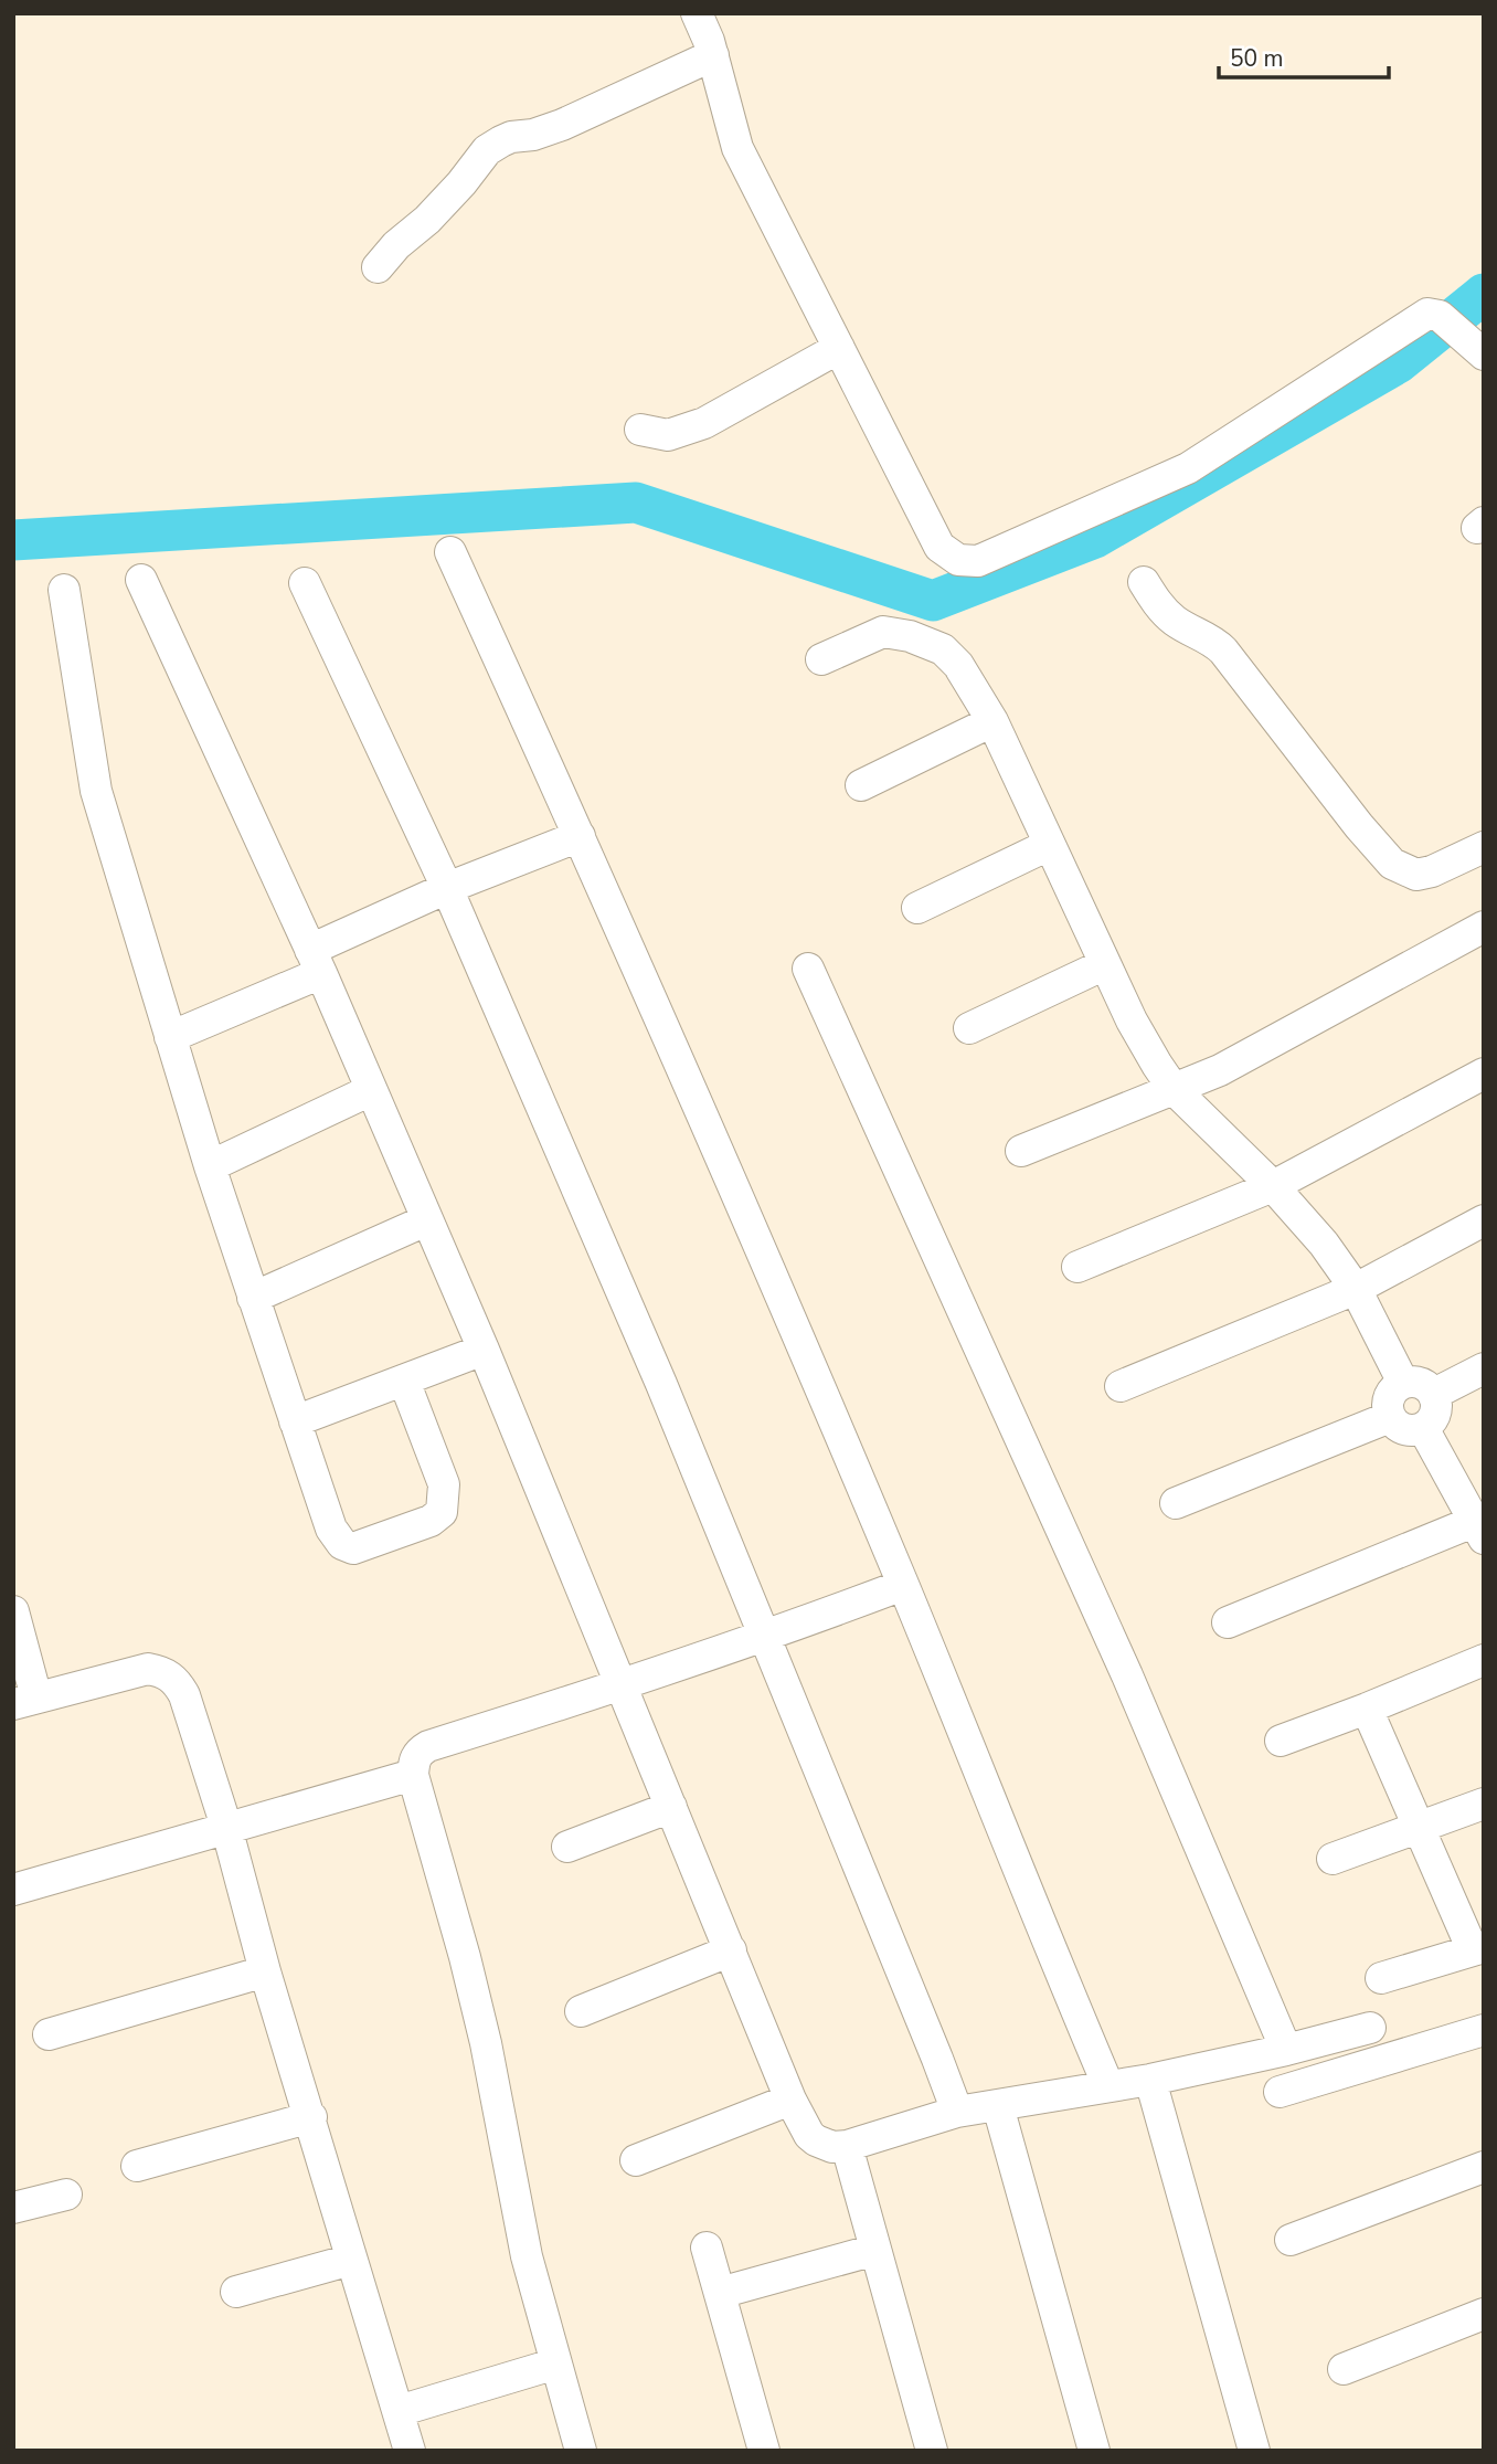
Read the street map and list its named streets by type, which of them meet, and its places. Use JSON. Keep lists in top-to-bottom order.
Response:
{
  "scale_bar": "50 m"
}
